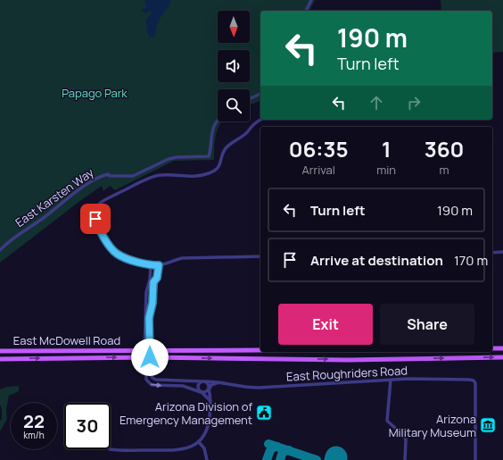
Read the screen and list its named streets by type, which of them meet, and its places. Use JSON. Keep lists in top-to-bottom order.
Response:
{
  "streets": {
    "main road": ["East McDowell Road"],
    "street": ["East Karsten Way", "East Roughriders Road"]
  },
  "crossings": [
    ["East McDowell Road", "East Roughriders Road"]
  ],
  "parks": ["Papago Park"],
  "places": {
    "public building": ["Arizona Division of Emergency Management"],
    "museum": ["Arizona Military Museum"]
  },
  "north": "bottom",
  "page": {
    "turn": ["190 m", "Turn left"],
    "eta": [
      "06:35",
      "Arrival",
      "1",
      "min",
      "360",
      "m"
    ],
    "list": [
      {
        "name": "Turn left",
        "value": "190 m"
      },
      {
        "name": "Arrive at destination",
        "value": "170 m"
      }
    ],
    "buttons": ["Exit", "Share"],
    "speed": "22 km/h",
    "limit": "30"
  }
}
